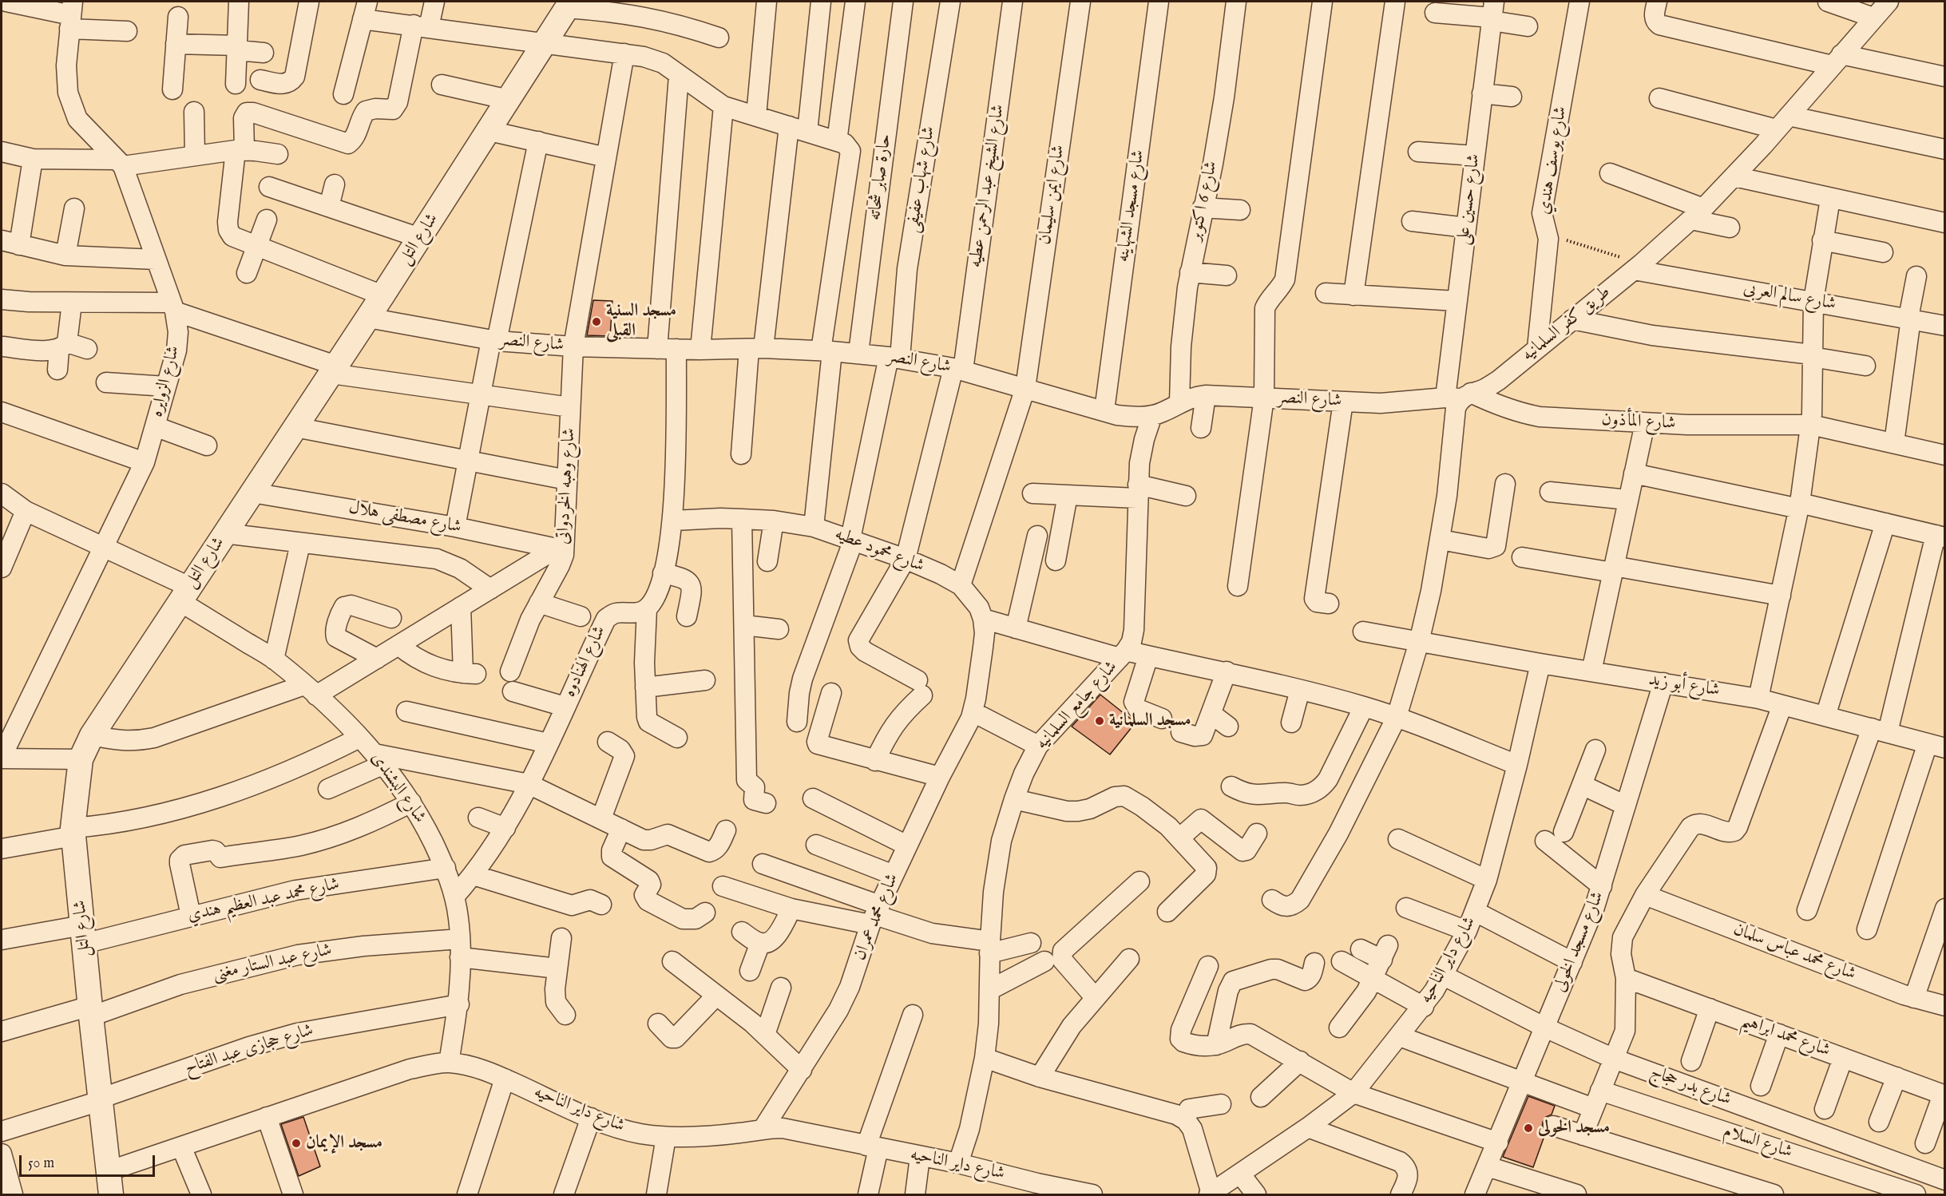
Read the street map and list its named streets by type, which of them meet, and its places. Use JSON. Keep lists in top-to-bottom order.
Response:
{
  "streets": {
    "street": [
      "شارع يوسف هندي",
      "حارة صابر شحاته",
      "شارع شهاب عفيفى",
      "شارع الشيخ عبد الرحمن عطيه",
      "شارع ايمن سليمان",
      "شارع حسين على",
      "شارع 6 اكتوبر",
      "شارع مسجد الشهاينه",
      "شارع التل",
      "شارع سالم العربى",
      "طريق كفر السلمانيه",
      "شارع النصر",
      "شارع الزوايره",
      "شارع المأذون",
      "شارع وهبه الخردواتى",
      "شارع مصطفى هلال",
      "شارع محمود عطيه",
      "شارع الهنادوه",
      "شارع أبو زيد",
      "شارع جامع السلمانيه",
      "شارع البشندى",
      "شارع محمد عبد العظيم هندي",
      "شارع محمد عمران",
      "شارع مسجد الخولى",
      "شارع محمد عباس سلمان",
      "شارع داير الناحيه",
      "شارع عبد الستار مغنى",
      "شارع محمد ابراهيم",
      "شارع حجازى عبد الفتاح",
      "شارع بدر حجاج",
      "شارع السلام"
    ]
  },
  "crossings": [
    ["شارع يوسف هندي", "طريق كفر السلمانيه"],
    ["حارة صابر شحاته", "شارع النصر"],
    ["شارع شهاب عفيفى", "شارع النصر"],
    ["شارع شهاب عفيفى", "شارع محمود عطيه"],
    ["شارع الشيخ عبد الرحمن عطيه", "شارع النصر"],
    ["شارع الشيخ عبد الرحمن عطيه", "شارع محمود عطيه"],
    ["شارع ايمن سليمان", "شارع النصر"],
    ["شارع ايمن سليمان", "شارع محمود عطيه"],
    ["شارع حسين على", "طريق كفر السلمانيه"],
    ["شارع حسين على", "شارع النصر"],
    ["شارع حسين على", "شارع المأذون"],
    ["شارع 6 اكتوبر", "شارع النصر"],
    ["شارع مسجد الشهاينه", "شارع النصر"],
    ["شارع التل", "شارع النصر"],
    ["شارع التل", "شارع مصطفى هلال"],
    ["شارع التل", "شارع البشندى"],
    ["شارع التل", "شارع محمد عبد العظيم هندي"],
    ["شارع التل", "شارع داير الناحيه"],
    ["شارع التل", "شارع عبد الستار مغنى"],
    ["شارع التل", "شارع حجازى عبد الفتاح"],
    ["شارع سالم العربى", "طريق كفر السلمانيه"],
    ["طريق كفر السلمانيه", "شارع النصر"],
    ["طريق كفر السلمانيه", "شارع المأذون"],
    ["شارع النصر", "شارع المأذون"],
    ["شارع النصر", "شارع وهبه الخردواتى"],
    ["شارع النصر", "شارع جامع السلمانيه"],
    ["شارع الزوايره", "شارع البشندى"],
    ["شارع وهبه الخردواتى", "شارع مصطفى هلال"],
    ["شارع محمود عطيه", "شارع محمد عمران"],
    ["شارع الهنادوه", "شارع البشندى"],
    ["شارع أبو زيد", "شارع مسجد الخولى"],
    ["شارع أبو زيد", "شارع داير الناحيه"],
    ["شارع جامع السلمانيه", "شارع داير الناحيه"],
    ["شارع البشندى", "شارع محمد عبد العظيم هندي"],
    ["شارع البشندى", "شارع داير الناحيه"],
    ["شارع البشندى", "شارع عبد الستار مغنى"],
    ["شارع البشندى", "شارع حجازى عبد الفتاح"],
    ["شارع محمد عمران", "شارع داير الناحيه"],
    ["شارع مسجد الخولى", "شارع بدر حجاج"],
    ["شارع مسجد الخولى", "شارع السلام"],
    ["شارع داير الناحيه", "شارع بدر حجاج"],
    ["شارع داير الناحيه", "شارع السلام"]
  ],
  "places": [
    "مسجد السنية القبلى",
    "مسجد السلمانية",
    "مسجد الخولى",
    "مسجد الإيمان"
  ],
  "scale_bar": "50 m"
}
